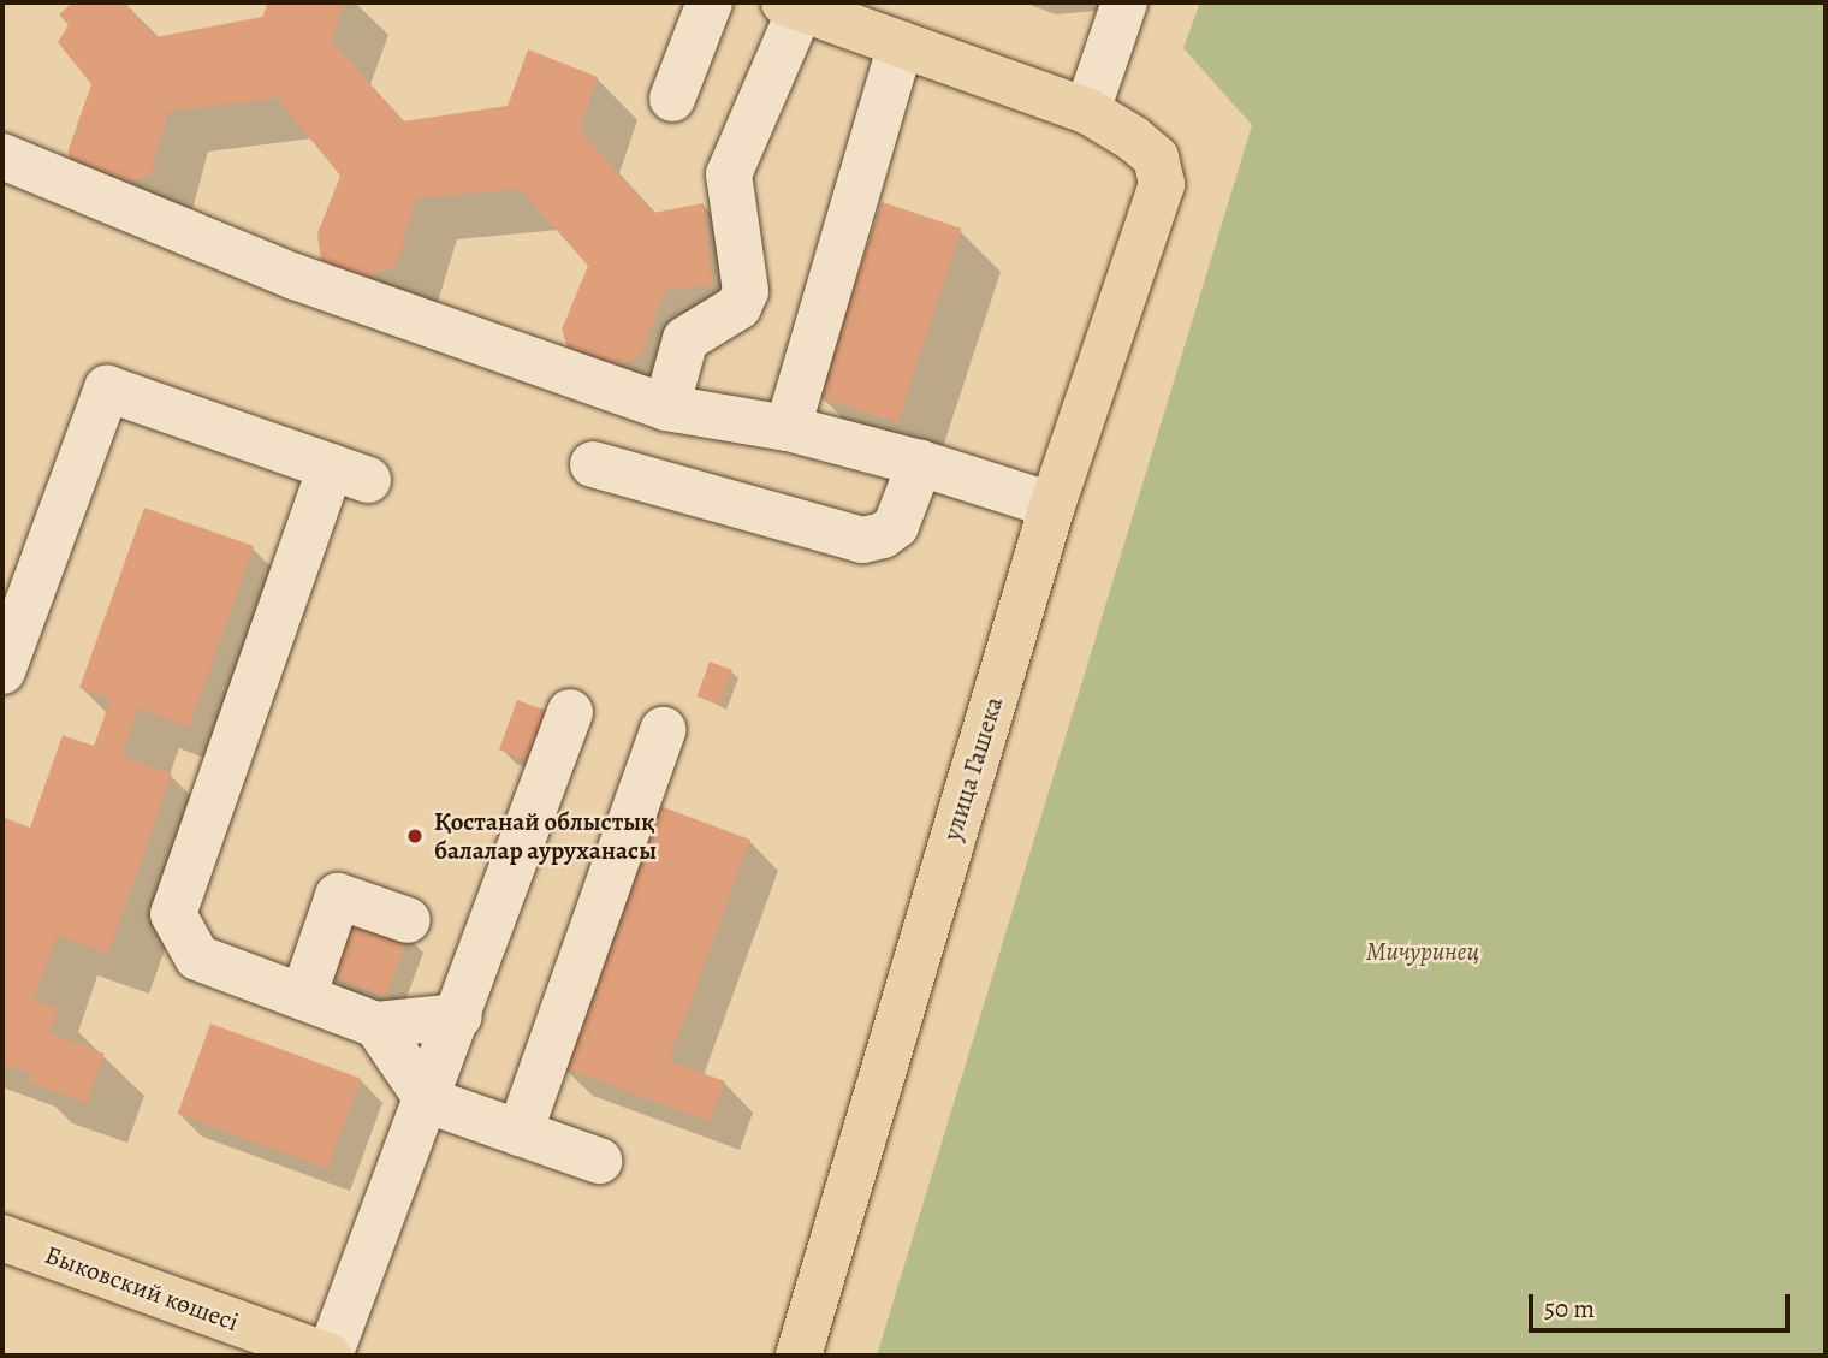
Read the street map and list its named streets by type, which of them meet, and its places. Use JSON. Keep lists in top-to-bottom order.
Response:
{
  "streets": {
    "main road": ["улица Гашека", "Быковский көшесі"]
  },
  "parks": ["Мичуринец"],
  "places": ["Қостанай облыстық балалар ауруханасы"],
  "scale_bar": "50 m"
}
